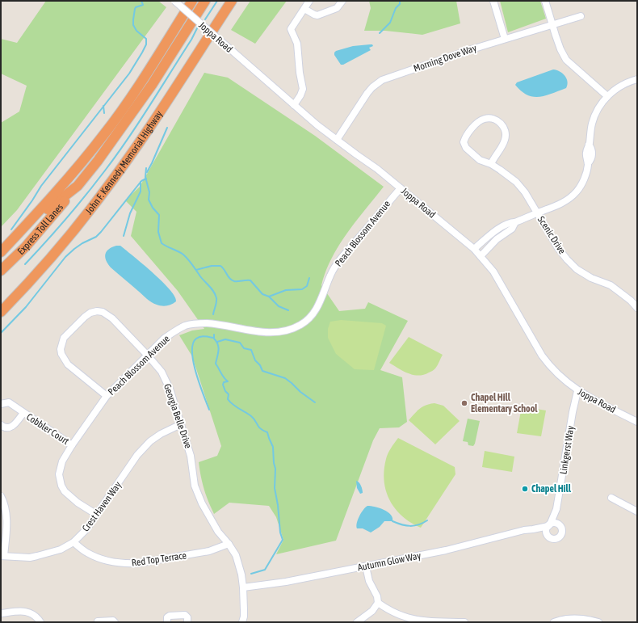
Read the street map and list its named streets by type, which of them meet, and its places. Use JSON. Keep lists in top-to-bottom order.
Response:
{
  "streets": {
    "highway": ["John F. Kennedy Memorial Highway", "Express Toll Lanes"],
    "street": [
      "Joppa Road",
      "Morning Dove Way",
      "Peach Blossom Avenue",
      "Scenic Drive",
      "Georgia Belle Drive",
      "Cobbler Court",
      "Linkgerst Way",
      "Crest Haven Way",
      "Red Top Terrace",
      "Autumn Glow Way"
    ]
  },
  "crossings": [
    ["Joppa Road", "Morning Dove Way"],
    ["Joppa Road", "Peach Blossom Avenue"],
    ["Joppa Road", "Linkgerst Way"],
    ["Peach Blossom Avenue", "Georgia Belle Drive"],
    ["Peach Blossom Avenue", "Cobbler Court"],
    ["Peach Blossom Avenue", "Crest Haven Way"],
    ["Georgia Belle Drive", "Crest Haven Way"],
    ["Georgia Belle Drive", "Red Top Terrace"],
    ["Georgia Belle Drive", "Autumn Glow Way"],
    ["Linkgerst Way", "Autumn Glow Way"],
    ["Crest Haven Way", "Red Top Terrace"]
  ],
  "places": ["Chapel Hill Elementary School", "Chapel Hill"]
}
